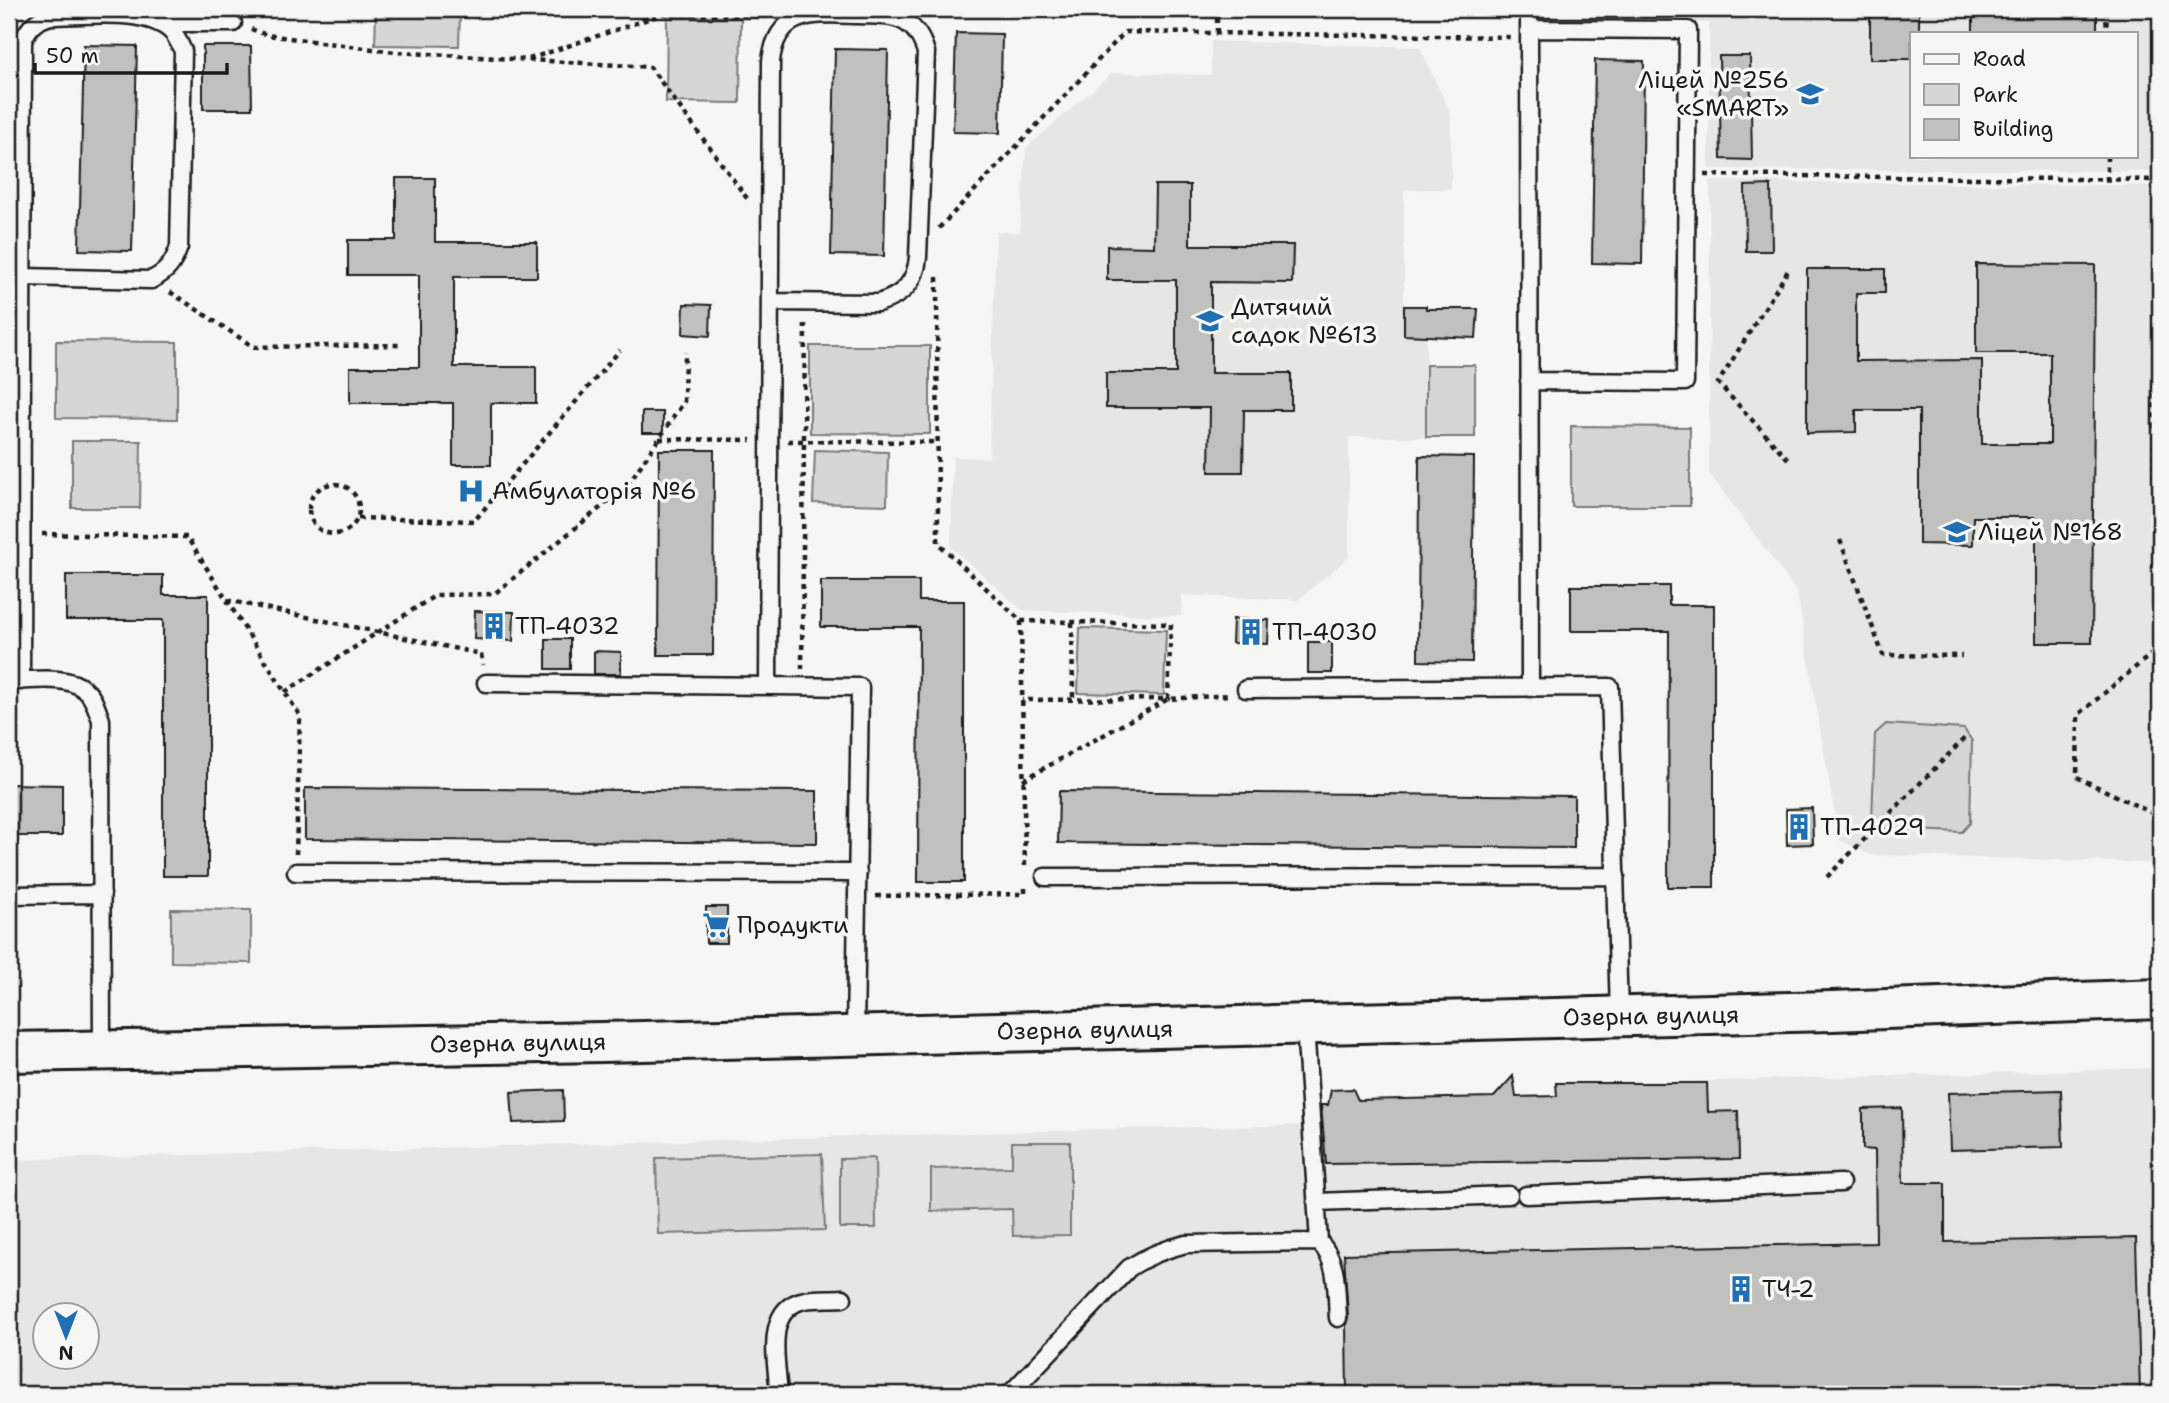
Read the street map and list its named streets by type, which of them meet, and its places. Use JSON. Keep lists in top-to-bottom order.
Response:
{
  "streets": {
    "street": ["Озерна вулиця"]
  },
  "places": {
    "school or university": ["Ліцей №256 «SMART»", "Дитячий садок №613", "Ліцей №168"],
    "hospital": ["Амбулаторія №6"],
    "building": [
      "ТП-4032",
      "ТП-4030",
      "ТП-4029",
      "ТЧ-2"
    ],
    "supermarket": ["Продукти"]
  },
  "legend": ["Road", "Park", "Building"],
  "scale_bar": "50 m",
  "north": "bottom"
}
